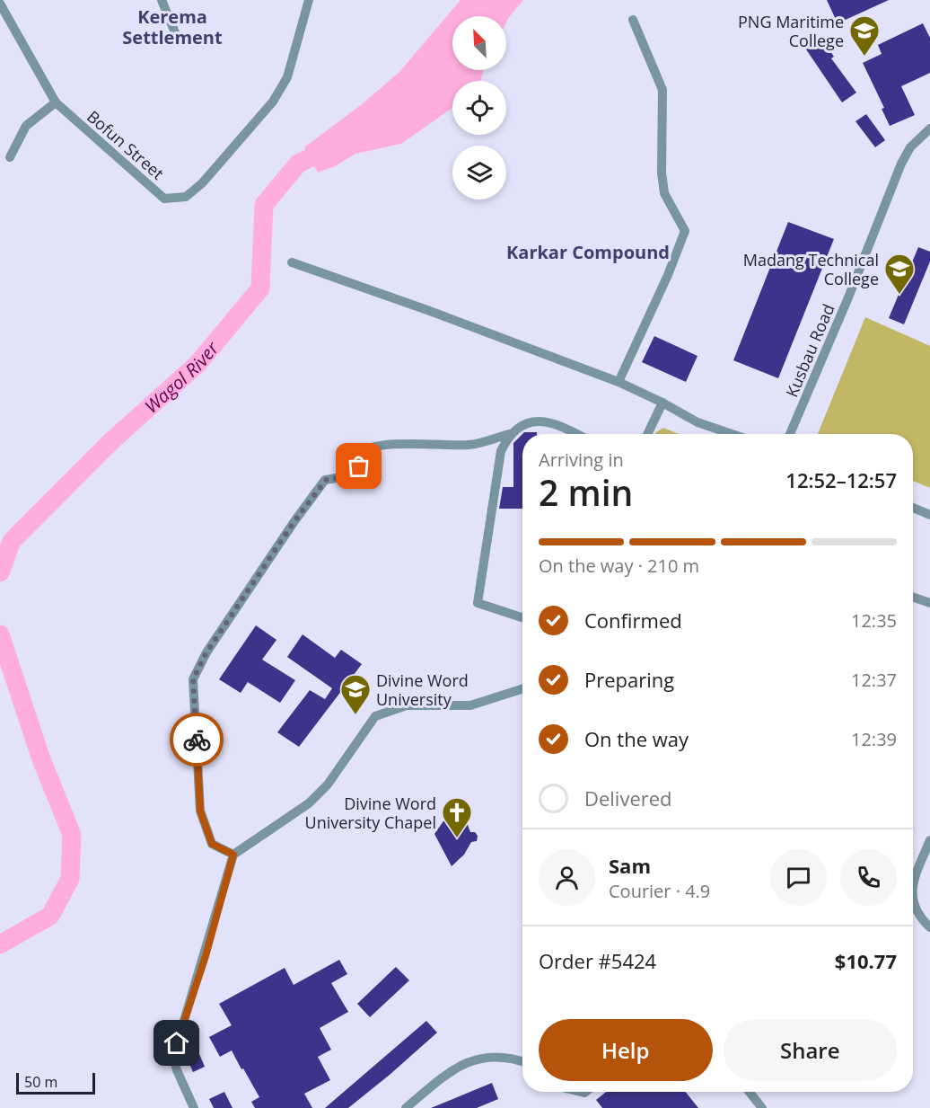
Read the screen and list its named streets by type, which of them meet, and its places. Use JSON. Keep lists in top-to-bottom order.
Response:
{
  "streets": {
    "street": ["Bofun Street", "Kusbau Road"]
  },
  "districts": ["Kerema Settlement", "Karkar Compound"],
  "water": ["Wagol River"],
  "places": {
    "school or university": ["PNG Maritime College", "Madang Technical College", "Divine Word University"],
    "church": ["Divine Word University Chapel"]
  },
  "scale_bar": "50 m",
  "north": "top left",
  "page": {
    "heading": ["2 min", "Arriving in", "12:52–12:57"],
    "panel": [
      "Sam",
      "Courier · 4.9",
      "Order #5424",
      "$10.77"
    ],
    "bar": "On the way · 210 m",
    "list": [
      ["Confirmed", "12:35"],
      ["Preparing", "12:37"],
      ["On the way", "12:39"],
      "Delivered"
    ],
    "buttons": ["Help", "Share"],
    "scale": "50 m"
  }
}
